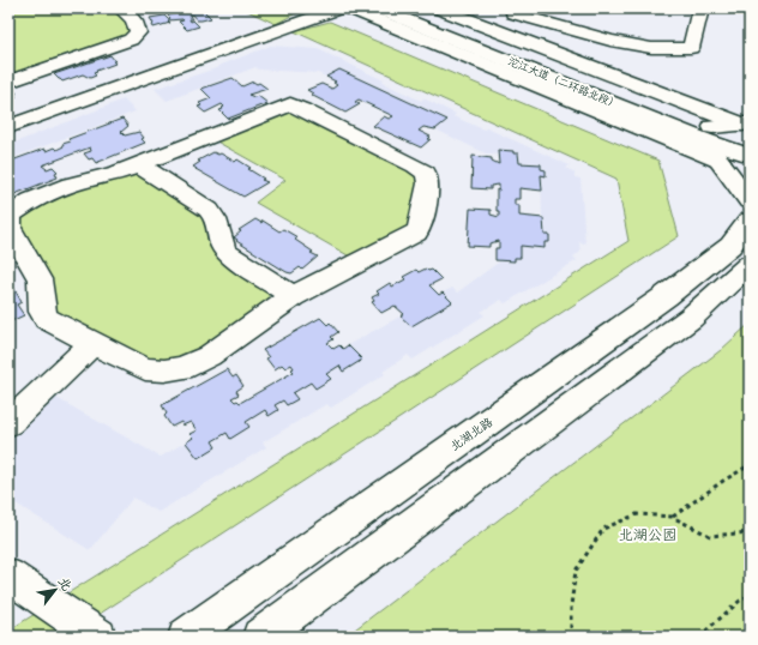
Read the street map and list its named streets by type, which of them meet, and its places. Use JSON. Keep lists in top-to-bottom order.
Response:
{
  "streets": {
    "main road": ["沱江大道（二环路北段）", "北湖北路"]
  },
  "parks": ["北湖公园"],
  "north": "top right"
}
